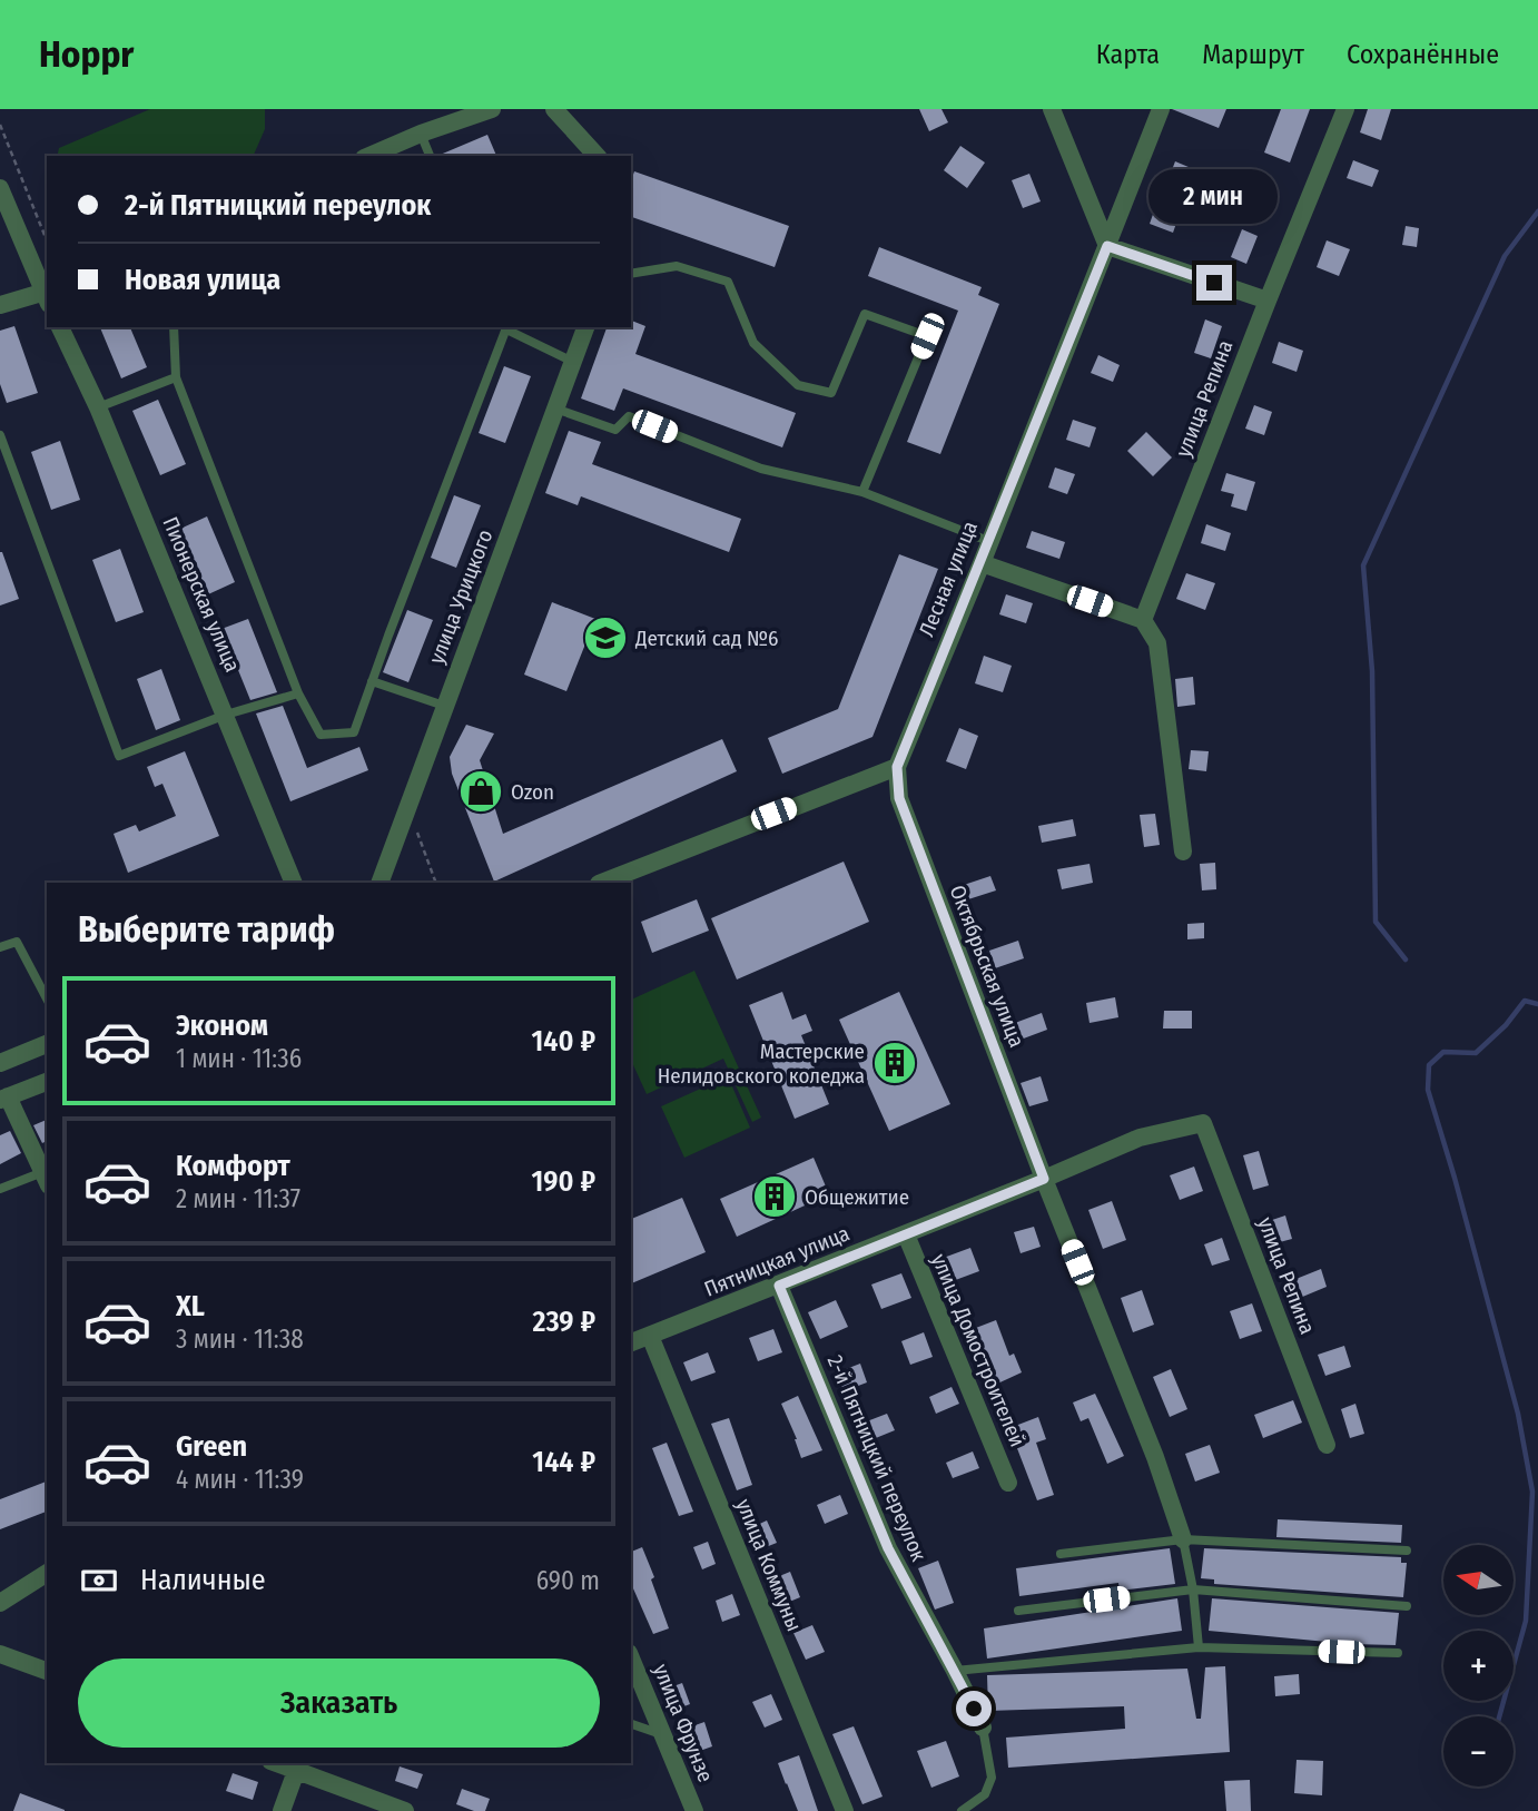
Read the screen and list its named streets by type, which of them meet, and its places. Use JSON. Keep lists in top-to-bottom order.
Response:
{
  "streets": {
    "street": [
      "улица Репина",
      "Лесная улица",
      "Пионерская улица",
      "улица Урицкого",
      "Октябрьская улица",
      "Пятницкая улица",
      "улица Домостроителей",
      "2-й Пятницкий переулок",
      "улица Коммуны",
      "улица Фрунзе"
    ]
  },
  "crossings": [
    ["улица Репина", "Пятницкая улица"],
    ["Лесная улица", "Октябрьская улица"],
    ["Октябрьская улица", "Пятницкая улица"],
    ["Пятницкая улица", "улица Домостроителей"],
    ["Пятницкая улица", "2-й Пятницкий переулок"],
    ["Пятницкая улица", "улица Коммуны"]
  ],
  "places": {
    "school or university": ["Детский сад №6"],
    "shop": ["Ozon"],
    "building": ["Мастерские Нелидовского коледжа", "Общежитие"]
  },
  "north": "left",
  "page": {
    "header": "Hoppr",
    "nav": ["Карта", "Маршрут", "Сохранённые"],
    "banner": ["2-й Пятницкий переулок", "Новая улица"],
    "bubble": "2 мин",
    "heading": "Выберите тариф",
    "list": [
      {
        "name": "Эконом",
        "note": "1 мин · 11:36",
        "value": "140 ₽"
      },
      {
        "name": "Комфорт",
        "note": "2 мин · 11:37",
        "value": "190 ₽"
      },
      {
        "name": "XL",
        "note": "3 мин · 11:38",
        "value": "239 ₽"
      },
      {
        "name": "Green",
        "note": "4 мин · 11:39",
        "value": "144 ₽"
      }
    ],
    "pay": ["Наличные", "690 m"],
    "map_buttons": ["+", "−"],
    "buttons": "Заказать"
  }
}
